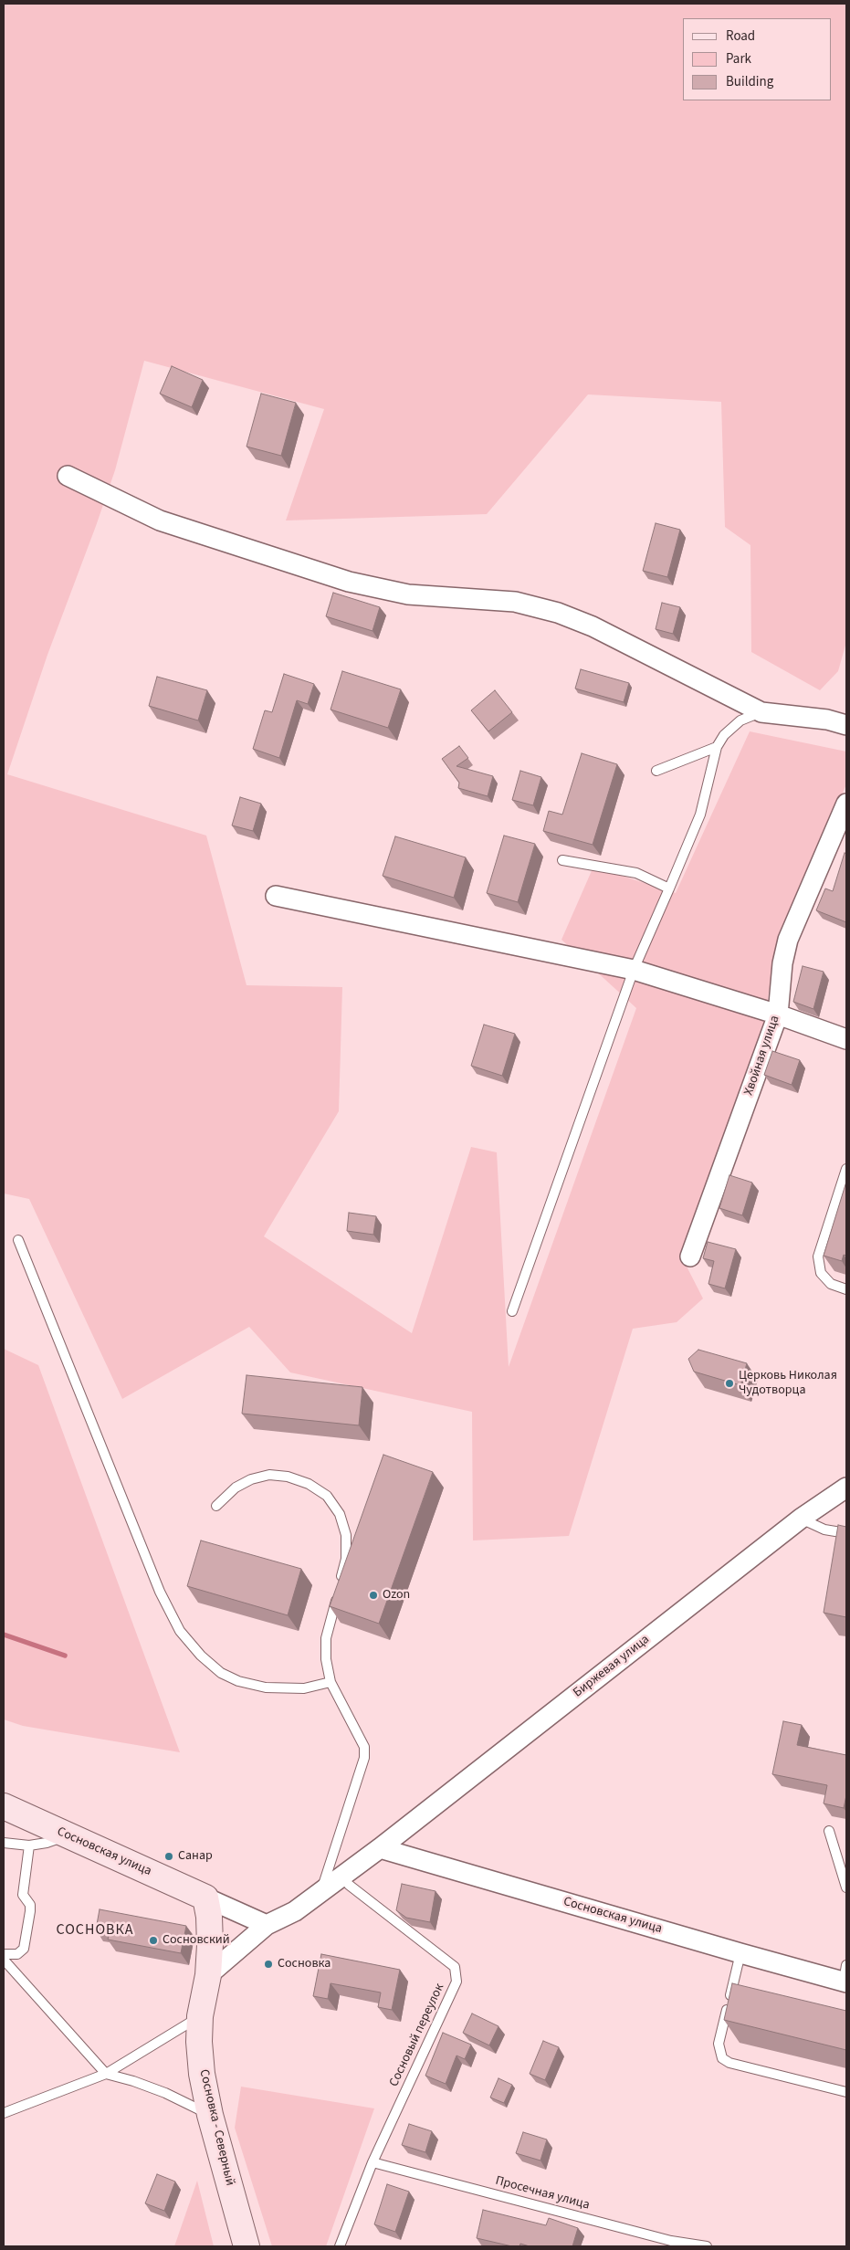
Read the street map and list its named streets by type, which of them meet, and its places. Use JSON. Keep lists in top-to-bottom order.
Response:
{
  "streets": {
    "street": [
      "Хвойная улица",
      "Биржевая улица",
      "Сосновская улица",
      "Сосновка - Северный"
    ],
    "lane": ["Сосновый переулок", "Просечная улица"]
  },
  "crossings": [
    ["Биржевая улица", "Сосновская улица"],
    ["Биржевая улица", "Сосновый переулок"],
    ["Биржевая улица", "Сосновка - Северный"],
    ["Сосновская улица", "Сосновка - Северный"],
    ["Сосновый переулок", "Просечная улица"]
  ],
  "districts": ["СОСНОВКА"],
  "places": [
    "Церковь Николая Чудотворца",
    "Ozon",
    "Санар",
    "Сосновский",
    "Сосновка"
  ],
  "legend": ["Road", "Park", "Building"]
}
